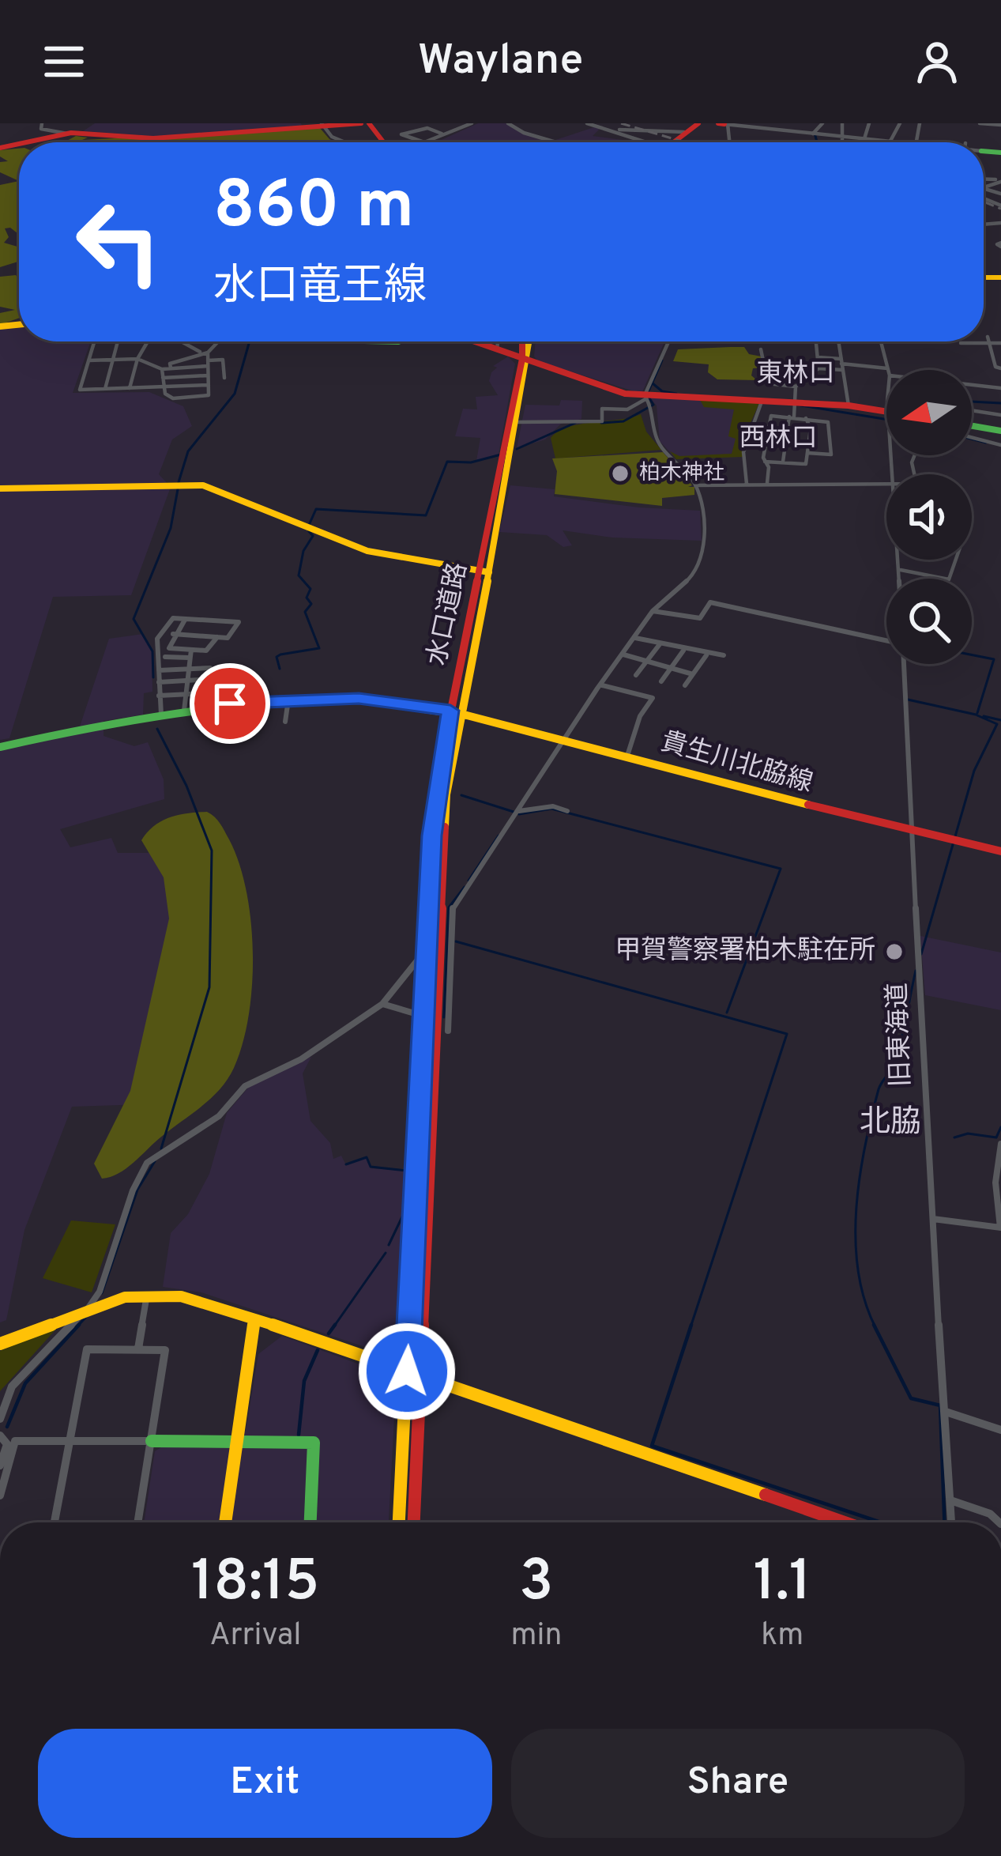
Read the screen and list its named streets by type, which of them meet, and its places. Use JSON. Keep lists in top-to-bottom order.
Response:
{
  "streets": {
    "main road": ["水口道路", "貴生川北脇線"],
    "street": ["旧東海道"]
  },
  "crossings": [
    ["水口道路", "貴生川北脇線"],
    ["貴生川北脇線", "旧東海道"]
  ],
  "districts": ["東林口", "西林口", "北脇"],
  "places": ["柏木神社", "甲賀警察署柏木駐在所"],
  "north": "left",
  "page": {
    "header": "Waylane",
    "turn": ["860 m", "水口竜王線"],
    "eta": [
      "18:15",
      "Arrival",
      "3",
      "min",
      "1.1",
      "km"
    ],
    "buttons": ["Exit", "Share"]
  }
}
